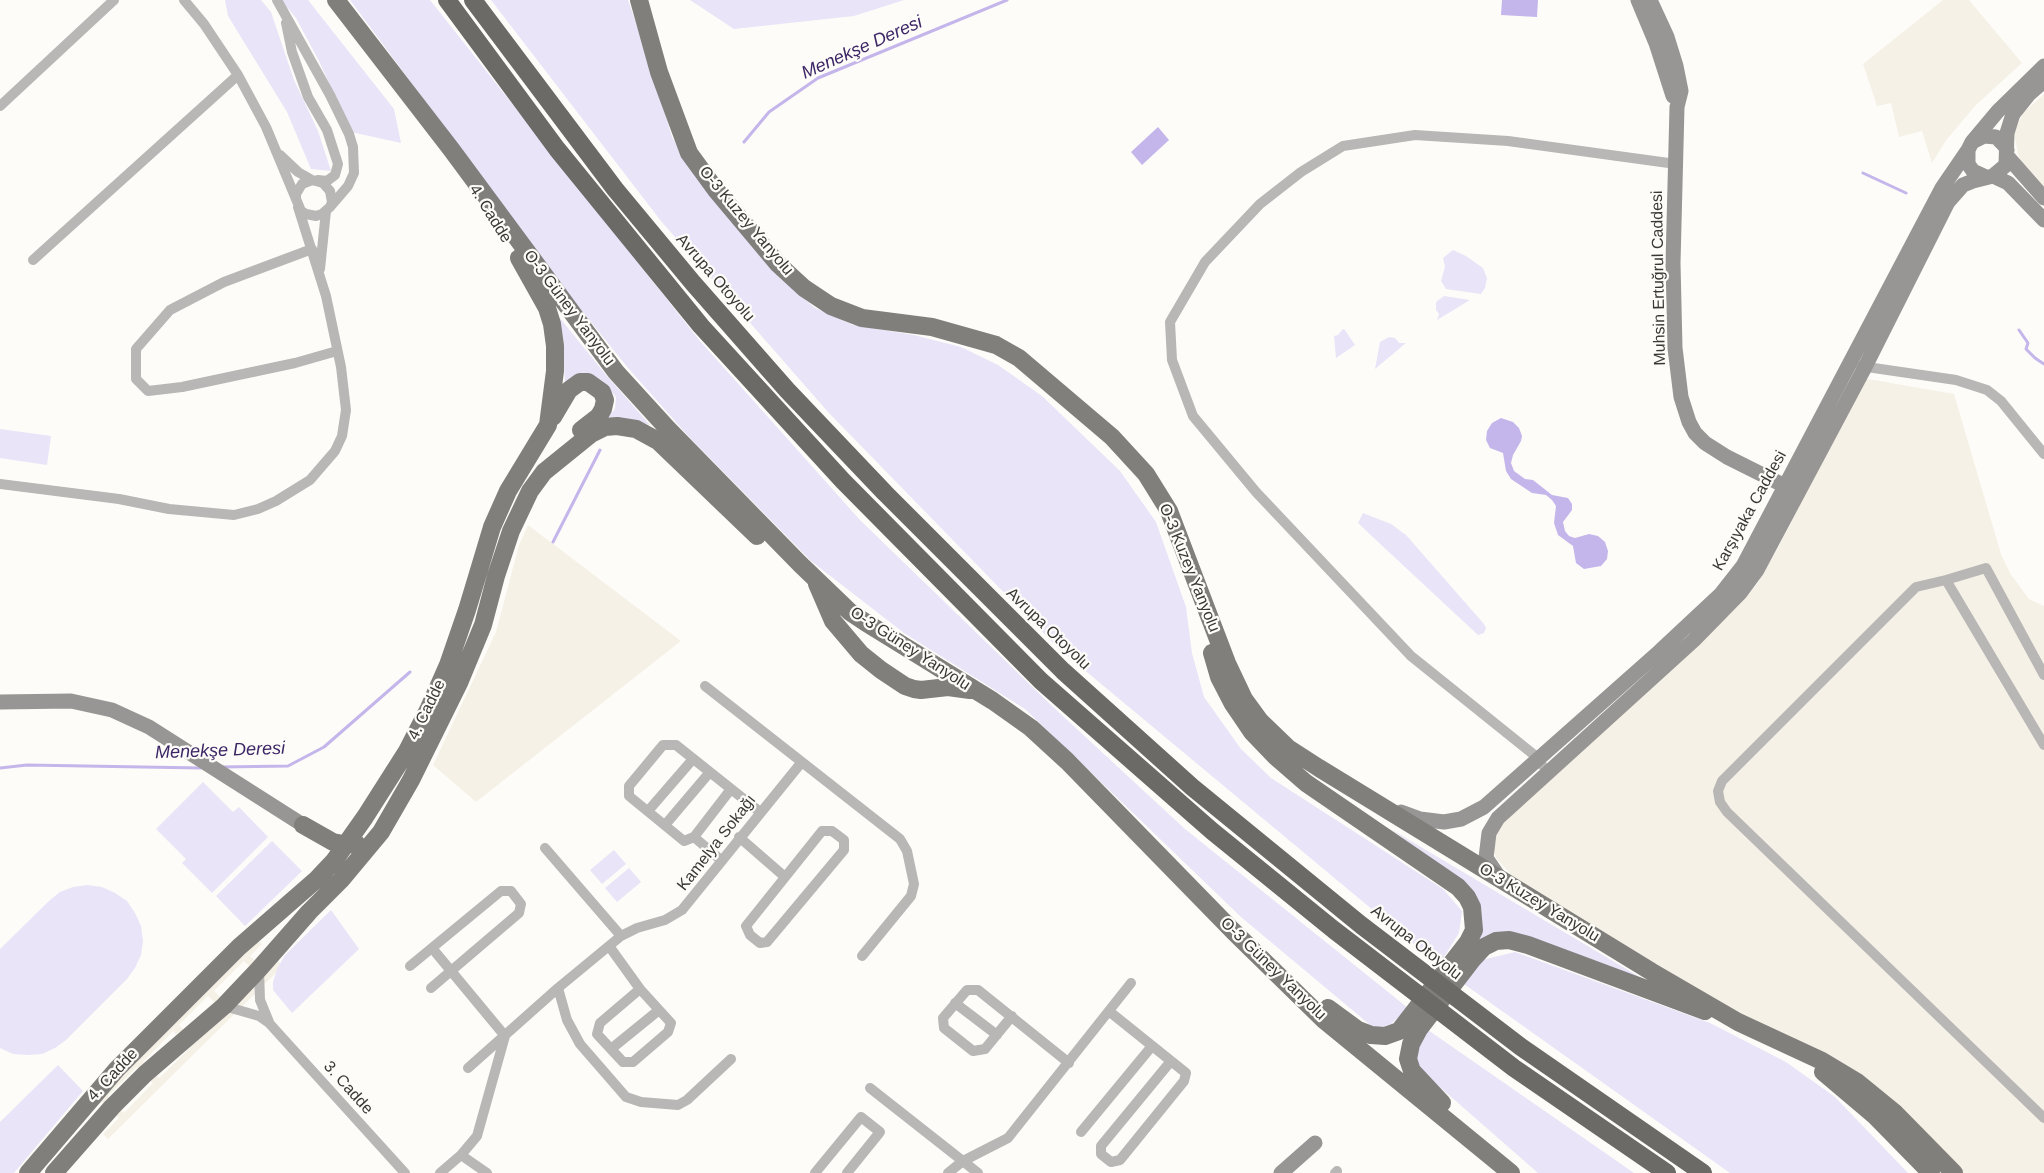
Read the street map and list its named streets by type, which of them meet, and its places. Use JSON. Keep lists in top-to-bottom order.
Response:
{
  "streets": {
    "highway": ["Avrupa Otoyolu"],
    "main road": [
      "4. Cadde",
      "O-3 Kuzey Yanyolu",
      "Muhsin Ertuğrul Caddesi",
      "O-3 Güney Yanyolu",
      "Karşıyaka Caddesi"
    ],
    "street": ["Kamelya Sokağı", "3. Cadde"]
  },
  "crossings": [
    ["4. Cadde", "O-3 Güney Yanyolu"],
    ["O-3 Kuzey Yanyolu", "Karşıyaka Caddesi"],
    ["Muhsin Ertuğrul Caddesi", "Karşıyaka Caddesi"]
  ],
  "water": ["Menekşe Deresi"]
}
